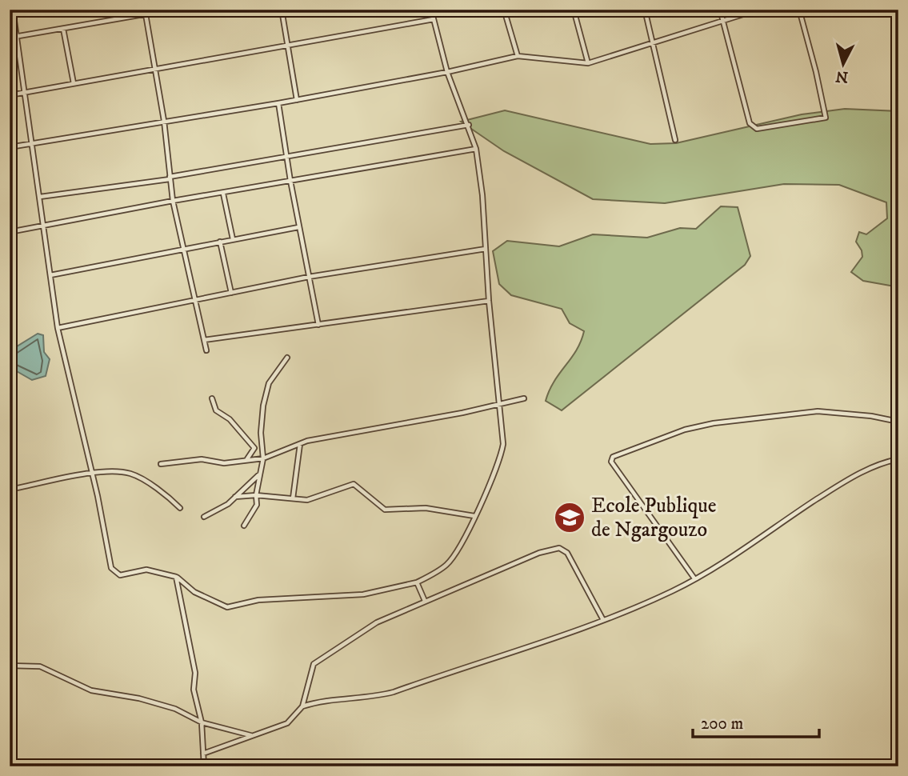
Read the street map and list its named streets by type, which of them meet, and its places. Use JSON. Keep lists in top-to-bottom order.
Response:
{
  "places": {
    "school or university": ["Ecole Publique de Ngargouzo"]
  },
  "scale_bar": "200 m",
  "north": "bottom"
}
